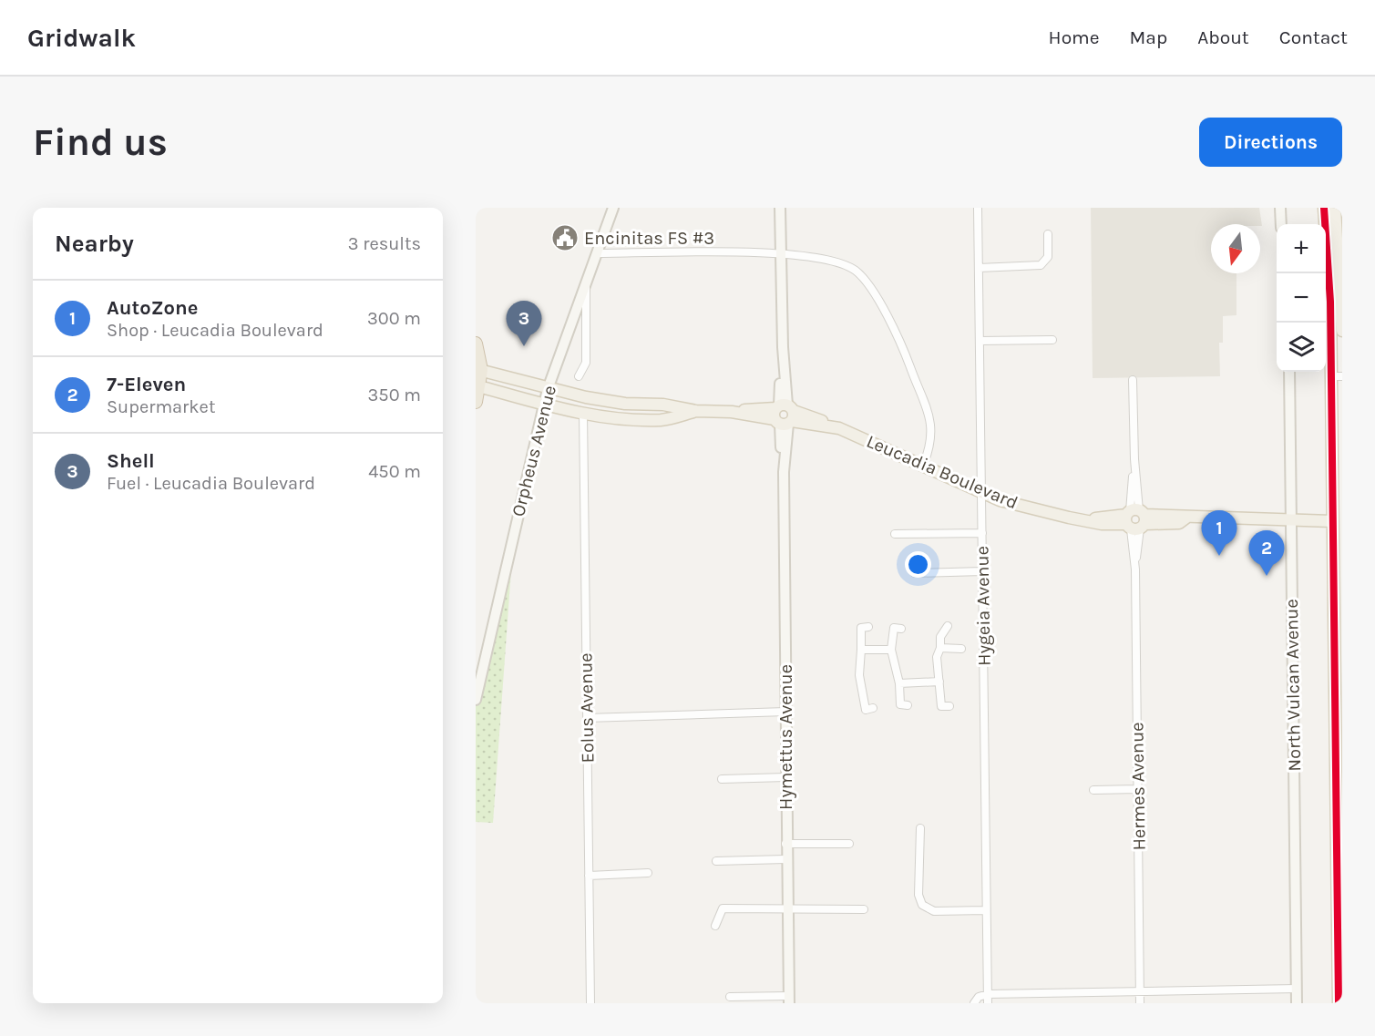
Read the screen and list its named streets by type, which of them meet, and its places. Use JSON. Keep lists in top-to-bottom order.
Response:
{
  "streets": {
    "main road": ["Leucadia Boulevard"],
    "street": [
      "Orpheus Avenue",
      "Hygeia Avenue",
      "North Vulcan Avenue",
      "Eolus Avenue",
      "Hymettus Avenue",
      "Hermes Avenue"
    ]
  },
  "crossings": [
    ["Orpheus Avenue", "Leucadia Boulevard"],
    ["Leucadia Boulevard", "Hygeia Avenue"],
    ["Leucadia Boulevard", "North Vulcan Avenue"],
    ["Leucadia Boulevard", "Eolus Avenue"],
    ["Leucadia Boulevard", "Hymettus Avenue"],
    ["Leucadia Boulevard", "Hermes Avenue"]
  ],
  "places": {
    "public building": ["Encinitas FS #3"]
  },
  "north": "bottom",
  "page": {
    "header": "Gridwalk",
    "nav": [
      "Home",
      "Map",
      "About",
      "Contact"
    ],
    "buttons": "Directions",
    "title": "Find us",
    "heading": ["Nearby", "3 results"],
    "map_buttons": ["+", "−"],
    "list": [
      {
        "mark": "1",
        "name": "AutoZone",
        "note": "Shop · Leucadia Boulevard",
        "value": "300 m"
      },
      {
        "mark": "2",
        "name": "7-Eleven",
        "note": "Supermarket",
        "value": "350 m"
      },
      {
        "mark": "3",
        "name": "Shell",
        "note": "Fuel · Leucadia Boulevard",
        "value": "450 m"
      }
    ],
    "pins": ["3", "1", "2"]
  }
}
